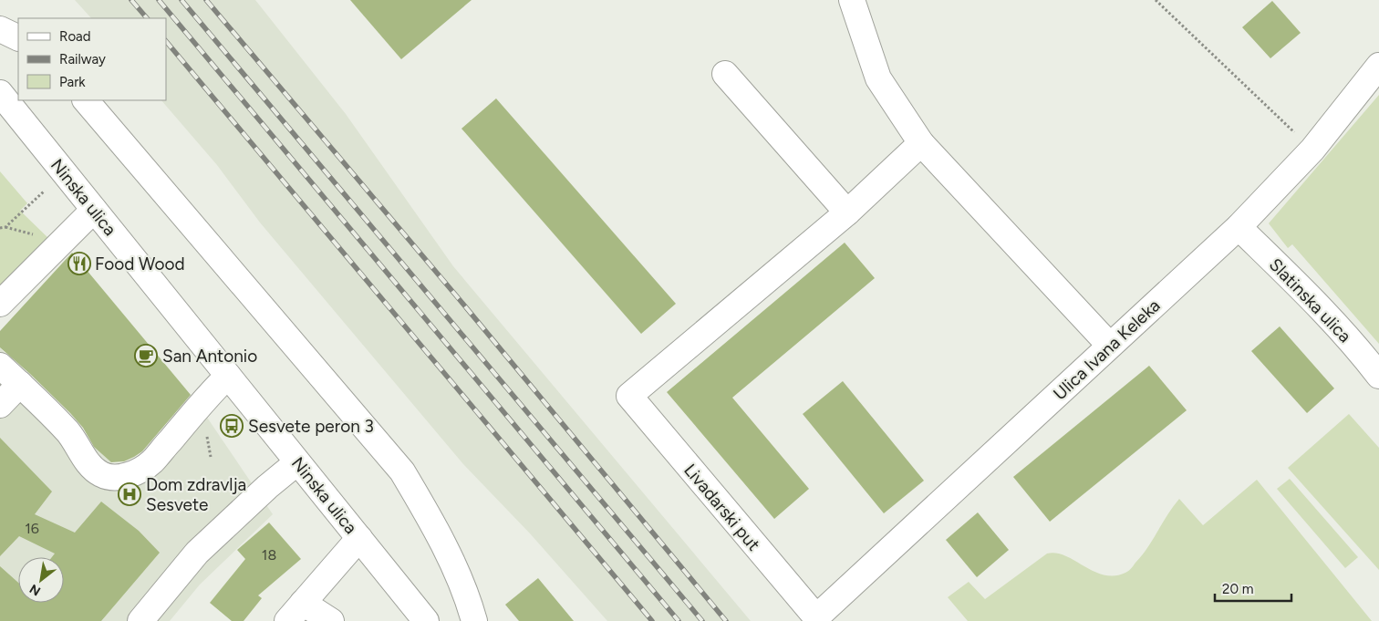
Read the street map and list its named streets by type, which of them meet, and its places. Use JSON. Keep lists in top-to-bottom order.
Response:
{
  "streets": {
    "street": [
      "Ninska ulica",
      "Slatinska ulica",
      "Ulica Ivana Keleka",
      "Livadarski put"
    ]
  },
  "crossings": [
    ["Slatinska ulica", "Ulica Ivana Keleka"],
    ["Ulica Ivana Keleka", "Livadarski put"]
  ],
  "places": {
    "restaurant": ["Food Wood"],
    "cafe": ["San Antonio"],
    "bus stop": ["Sesvete peron 3"],
    "hospital": ["Dom zdravlja Sesvete"]
  },
  "house_numbers": ["16", "18"],
  "legend": ["Road", "Railway", "Park"],
  "scale_bar": "20 m",
  "north": "bottom left"
}
